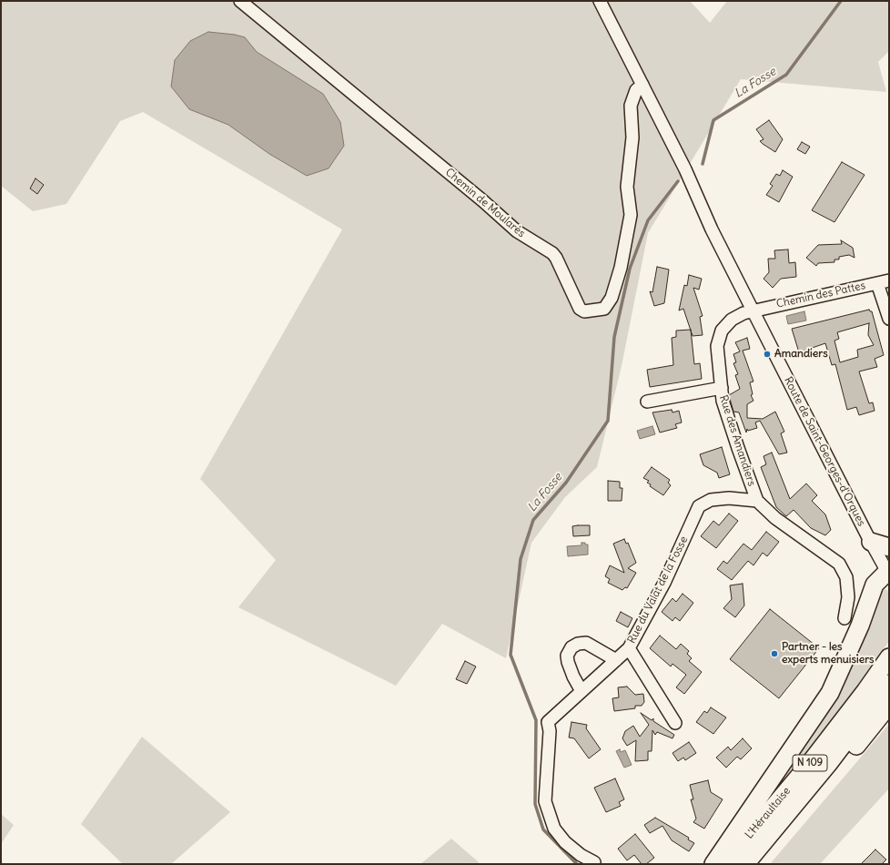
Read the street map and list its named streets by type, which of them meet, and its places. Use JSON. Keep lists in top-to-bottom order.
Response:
{
  "streets": {
    "highway": ["N 109", "L'Héraultaise"],
    "street": [
      "Chemin de Moularès",
      "Chemin des Pattes",
      "Rue des Amandiers",
      "Route de Saint-Georges-d'Orques",
      "Rue du Valat de la Fosse"
    ]
  },
  "crossings": [
    ["Chemin de Moularès", "Route de Saint-Georges-d'Orques"],
    ["Chemin des Pattes", "Rue des Amandiers"],
    ["Chemin des Pattes", "Route de Saint-Georges-d'Orques"],
    ["Rue des Amandiers", "Route de Saint-Georges-d'Orques"],
    ["Rue des Amandiers", "Rue du Valat de la Fosse"]
  ],
  "water": ["La Fosse"],
  "places": ["Amandiers", "Partner - les experts menuisiers"]
}
